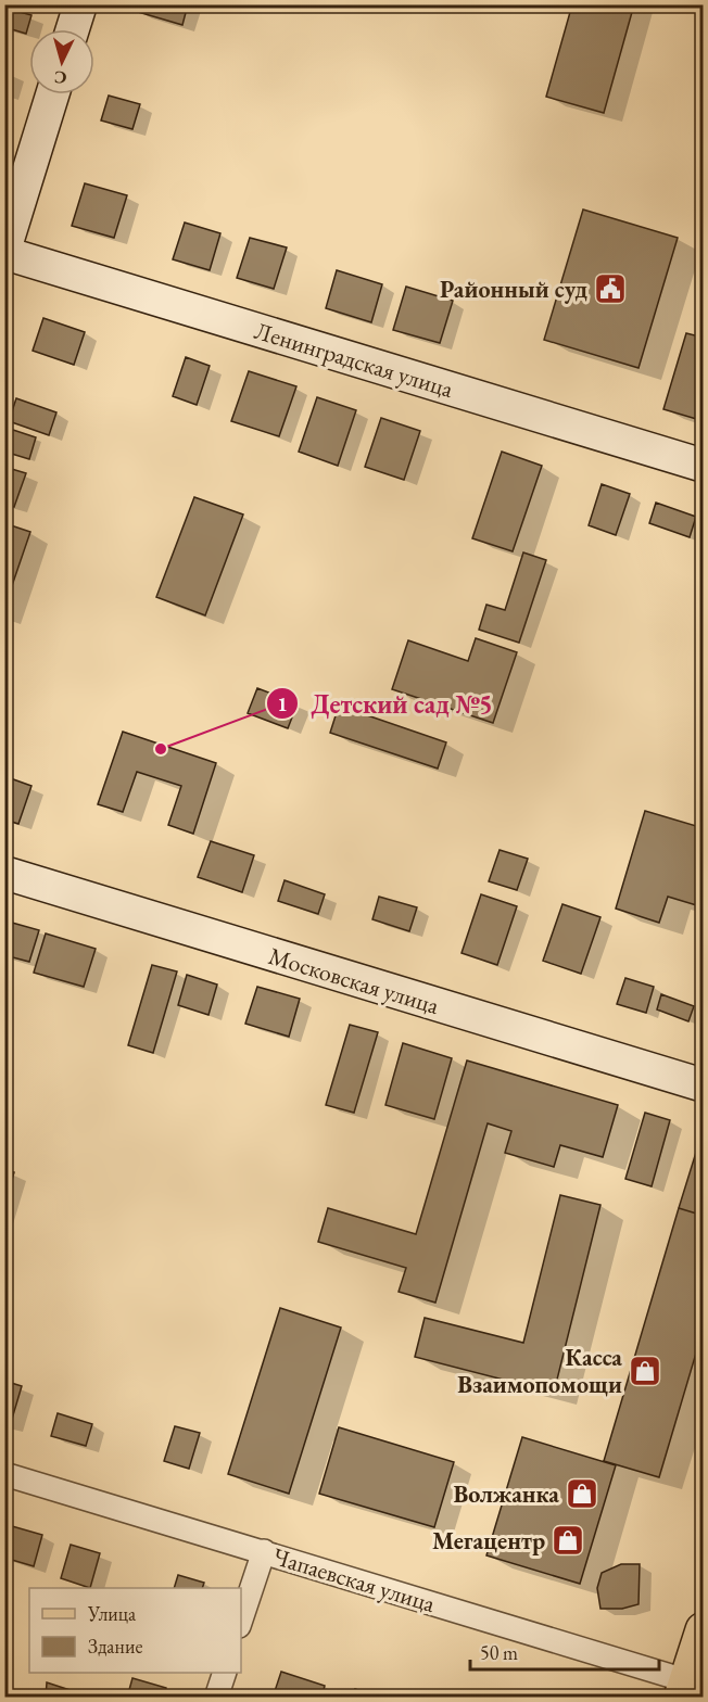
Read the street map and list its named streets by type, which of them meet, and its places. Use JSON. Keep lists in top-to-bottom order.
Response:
{
  "streets": {
    "street": ["Ленинградская улица", "Московская улица", "Чапаевская улица"]
  },
  "places": {
    "public building": ["Районный суд"],
    "other": ["Детский сад №5"],
    "shop": ["Касса Взаимопомощи", "Волжанка", "Мегацентр"]
  },
  "legend": ["Улица", "Здание"],
  "scale_bar": "50 m",
  "north": "bottom"
}
